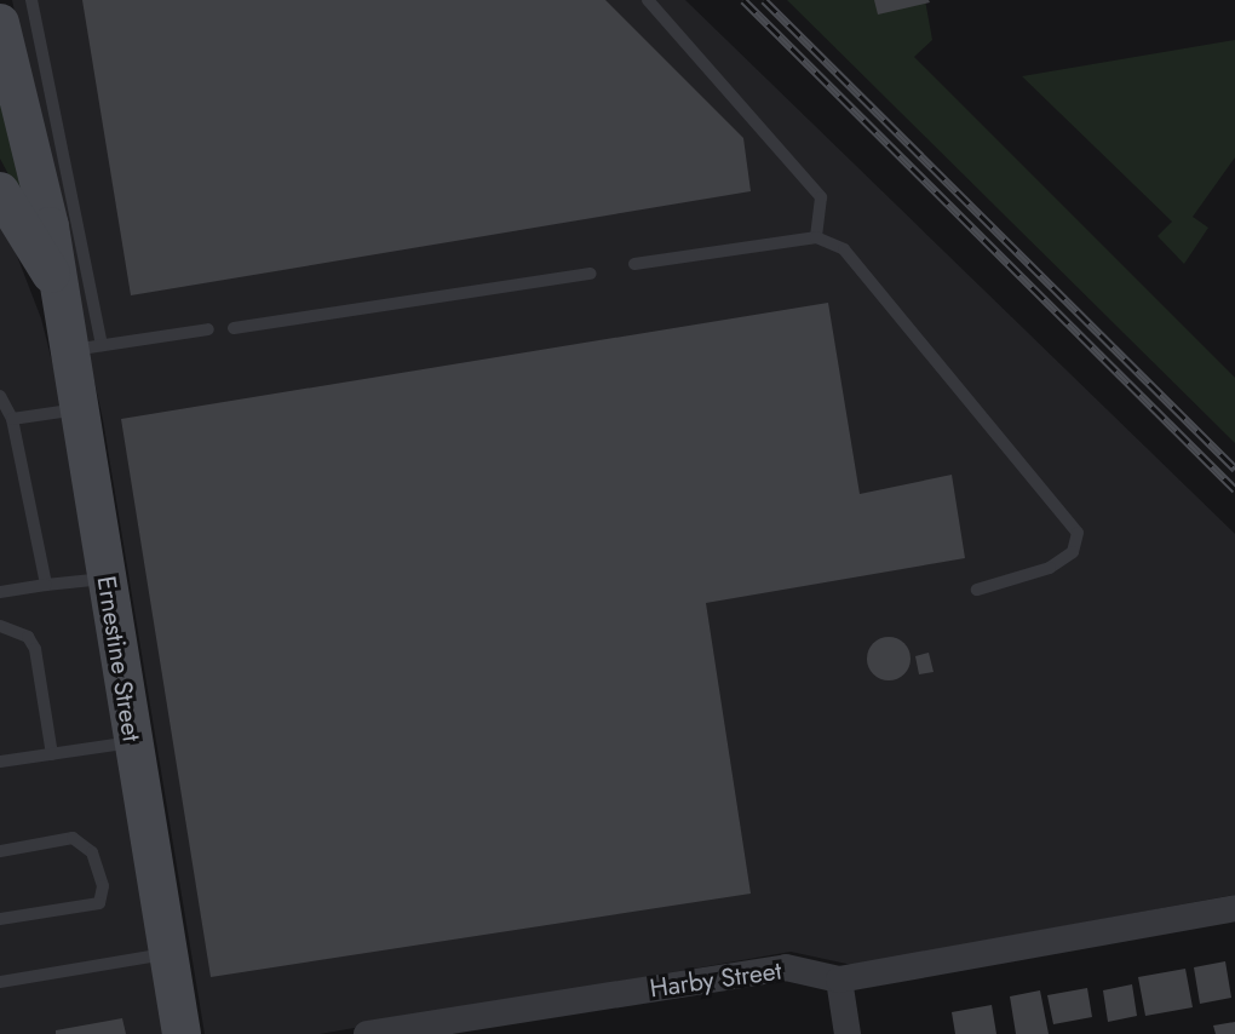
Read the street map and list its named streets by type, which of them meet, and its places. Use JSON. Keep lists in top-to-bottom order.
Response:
{
  "streets": {
    "main road": ["Ernestine Street"],
    "street": ["Harby Street"]
  }
}
